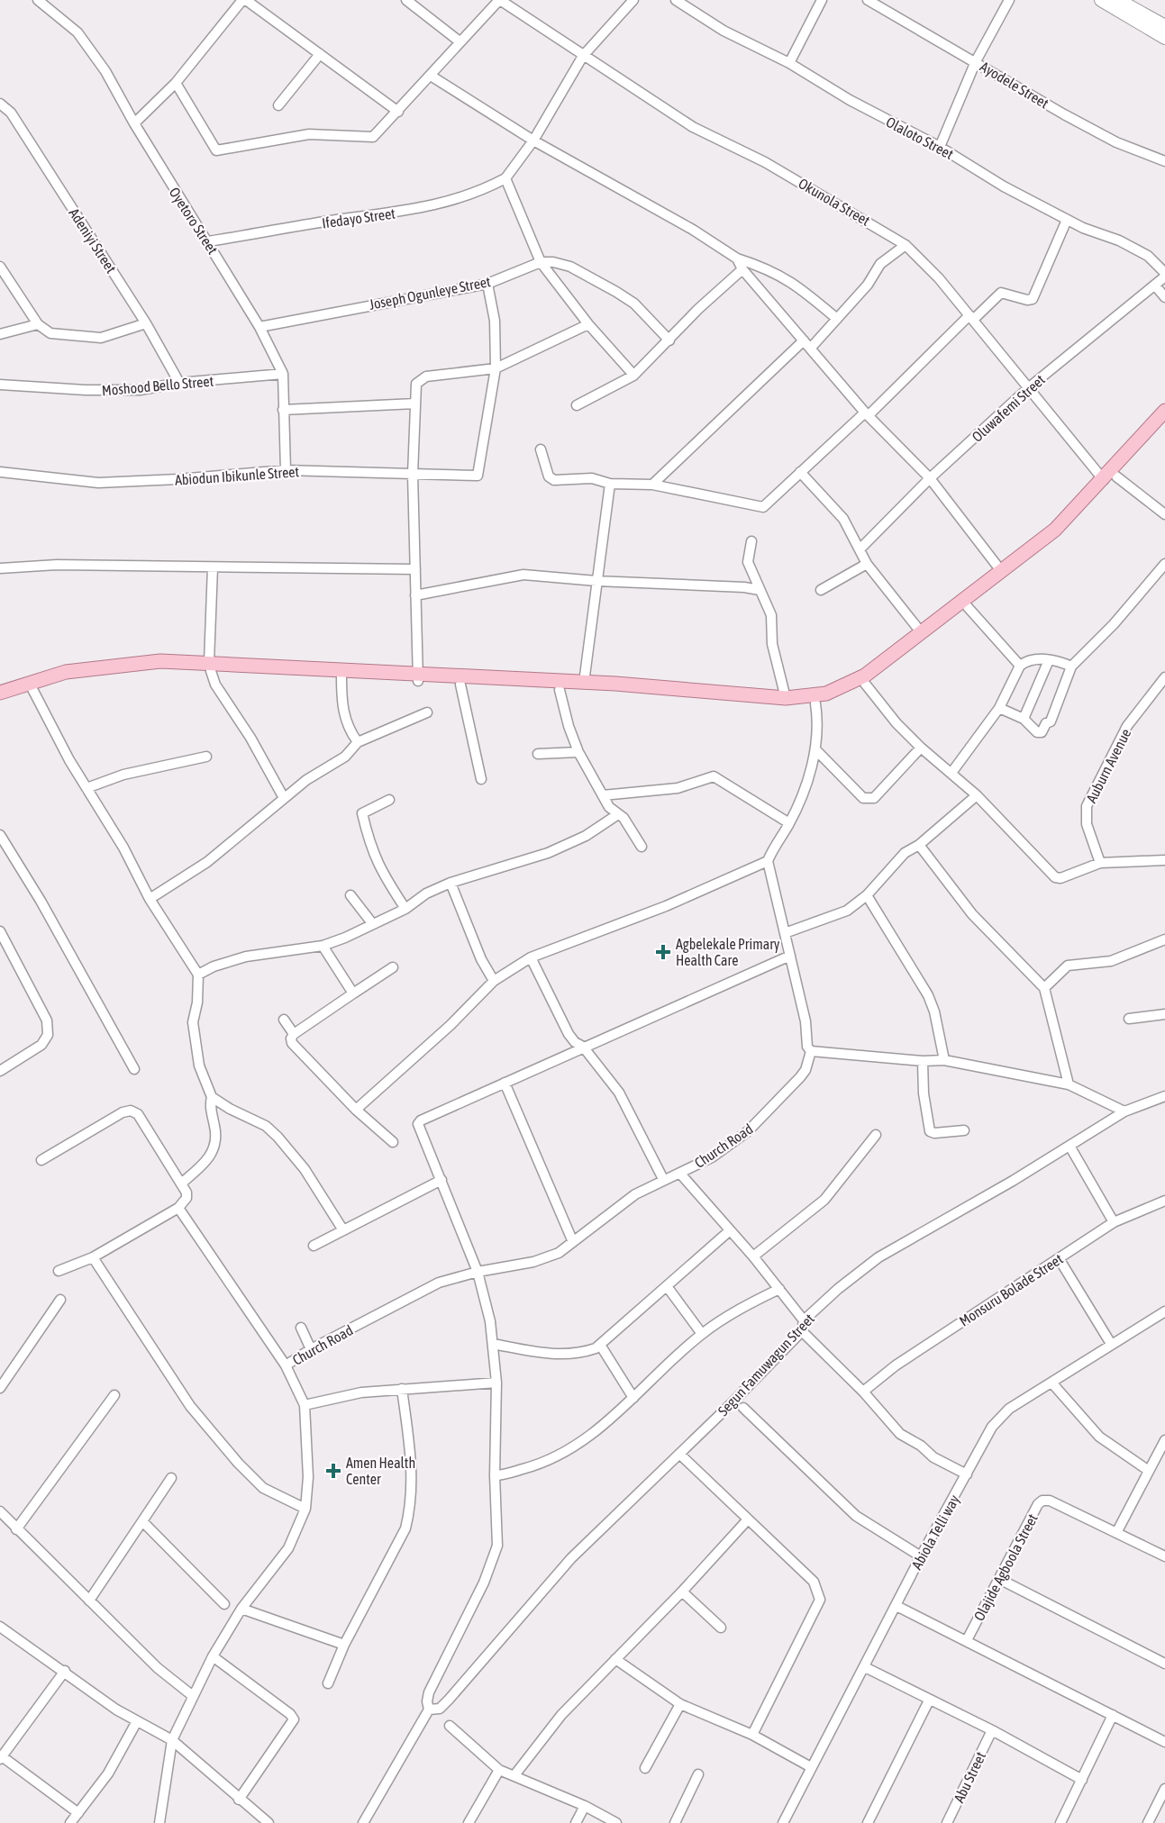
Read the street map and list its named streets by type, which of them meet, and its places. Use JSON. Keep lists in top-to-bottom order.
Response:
{
  "streets": {
    "street": [
      "Ayodele Street",
      "Olaloto Street",
      "Okunola Street",
      "Ifedayo Street",
      "Oyetoro Street",
      "Adeniyi Street",
      "Joseph Ogunleye Street",
      "Moshood Bello Street",
      "Oluwafemi Street",
      "Abiodun Ibikunle Street",
      "Auburn Avenue",
      "Church Road",
      "Monsuru Bolade Street",
      "Segun Famuwagun Street",
      "Abiola Telli way",
      "Olajide Agboola Street",
      "Abu Street"
    ]
  },
  "crossings": [
    ["Olaloto Street", "Oluwafemi Street"],
    ["Okunola Street", "Oluwafemi Street"],
    ["Ifedayo Street", "Oyetoro Street"],
    ["Oyetoro Street", "Joseph Ogunleye Street"],
    ["Oyetoro Street", "Moshood Bello Street"],
    ["Oyetoro Street", "Abiodun Ibikunle Street"],
    ["Adeniyi Street", "Moshood Bello Street"]
  ],
  "places": {
    "health": ["Agbelekale Primary Health Care", "Amen Health Center"]
  }
}
